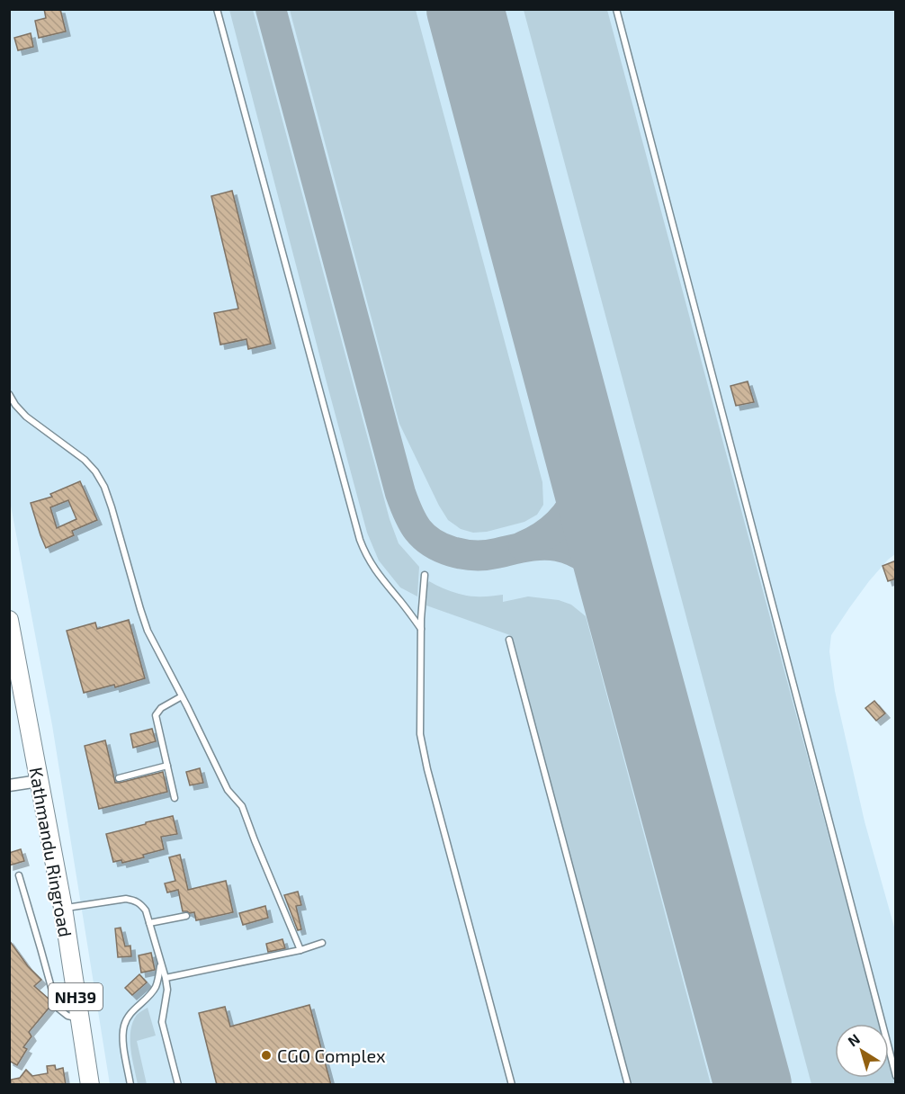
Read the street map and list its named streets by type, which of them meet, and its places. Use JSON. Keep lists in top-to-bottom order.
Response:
{
  "streets": {
    "highway": ["Kathmandu Ringroad", "NH39"]
  },
  "places": ["CGO Complex"],
  "north": "top left"
}
